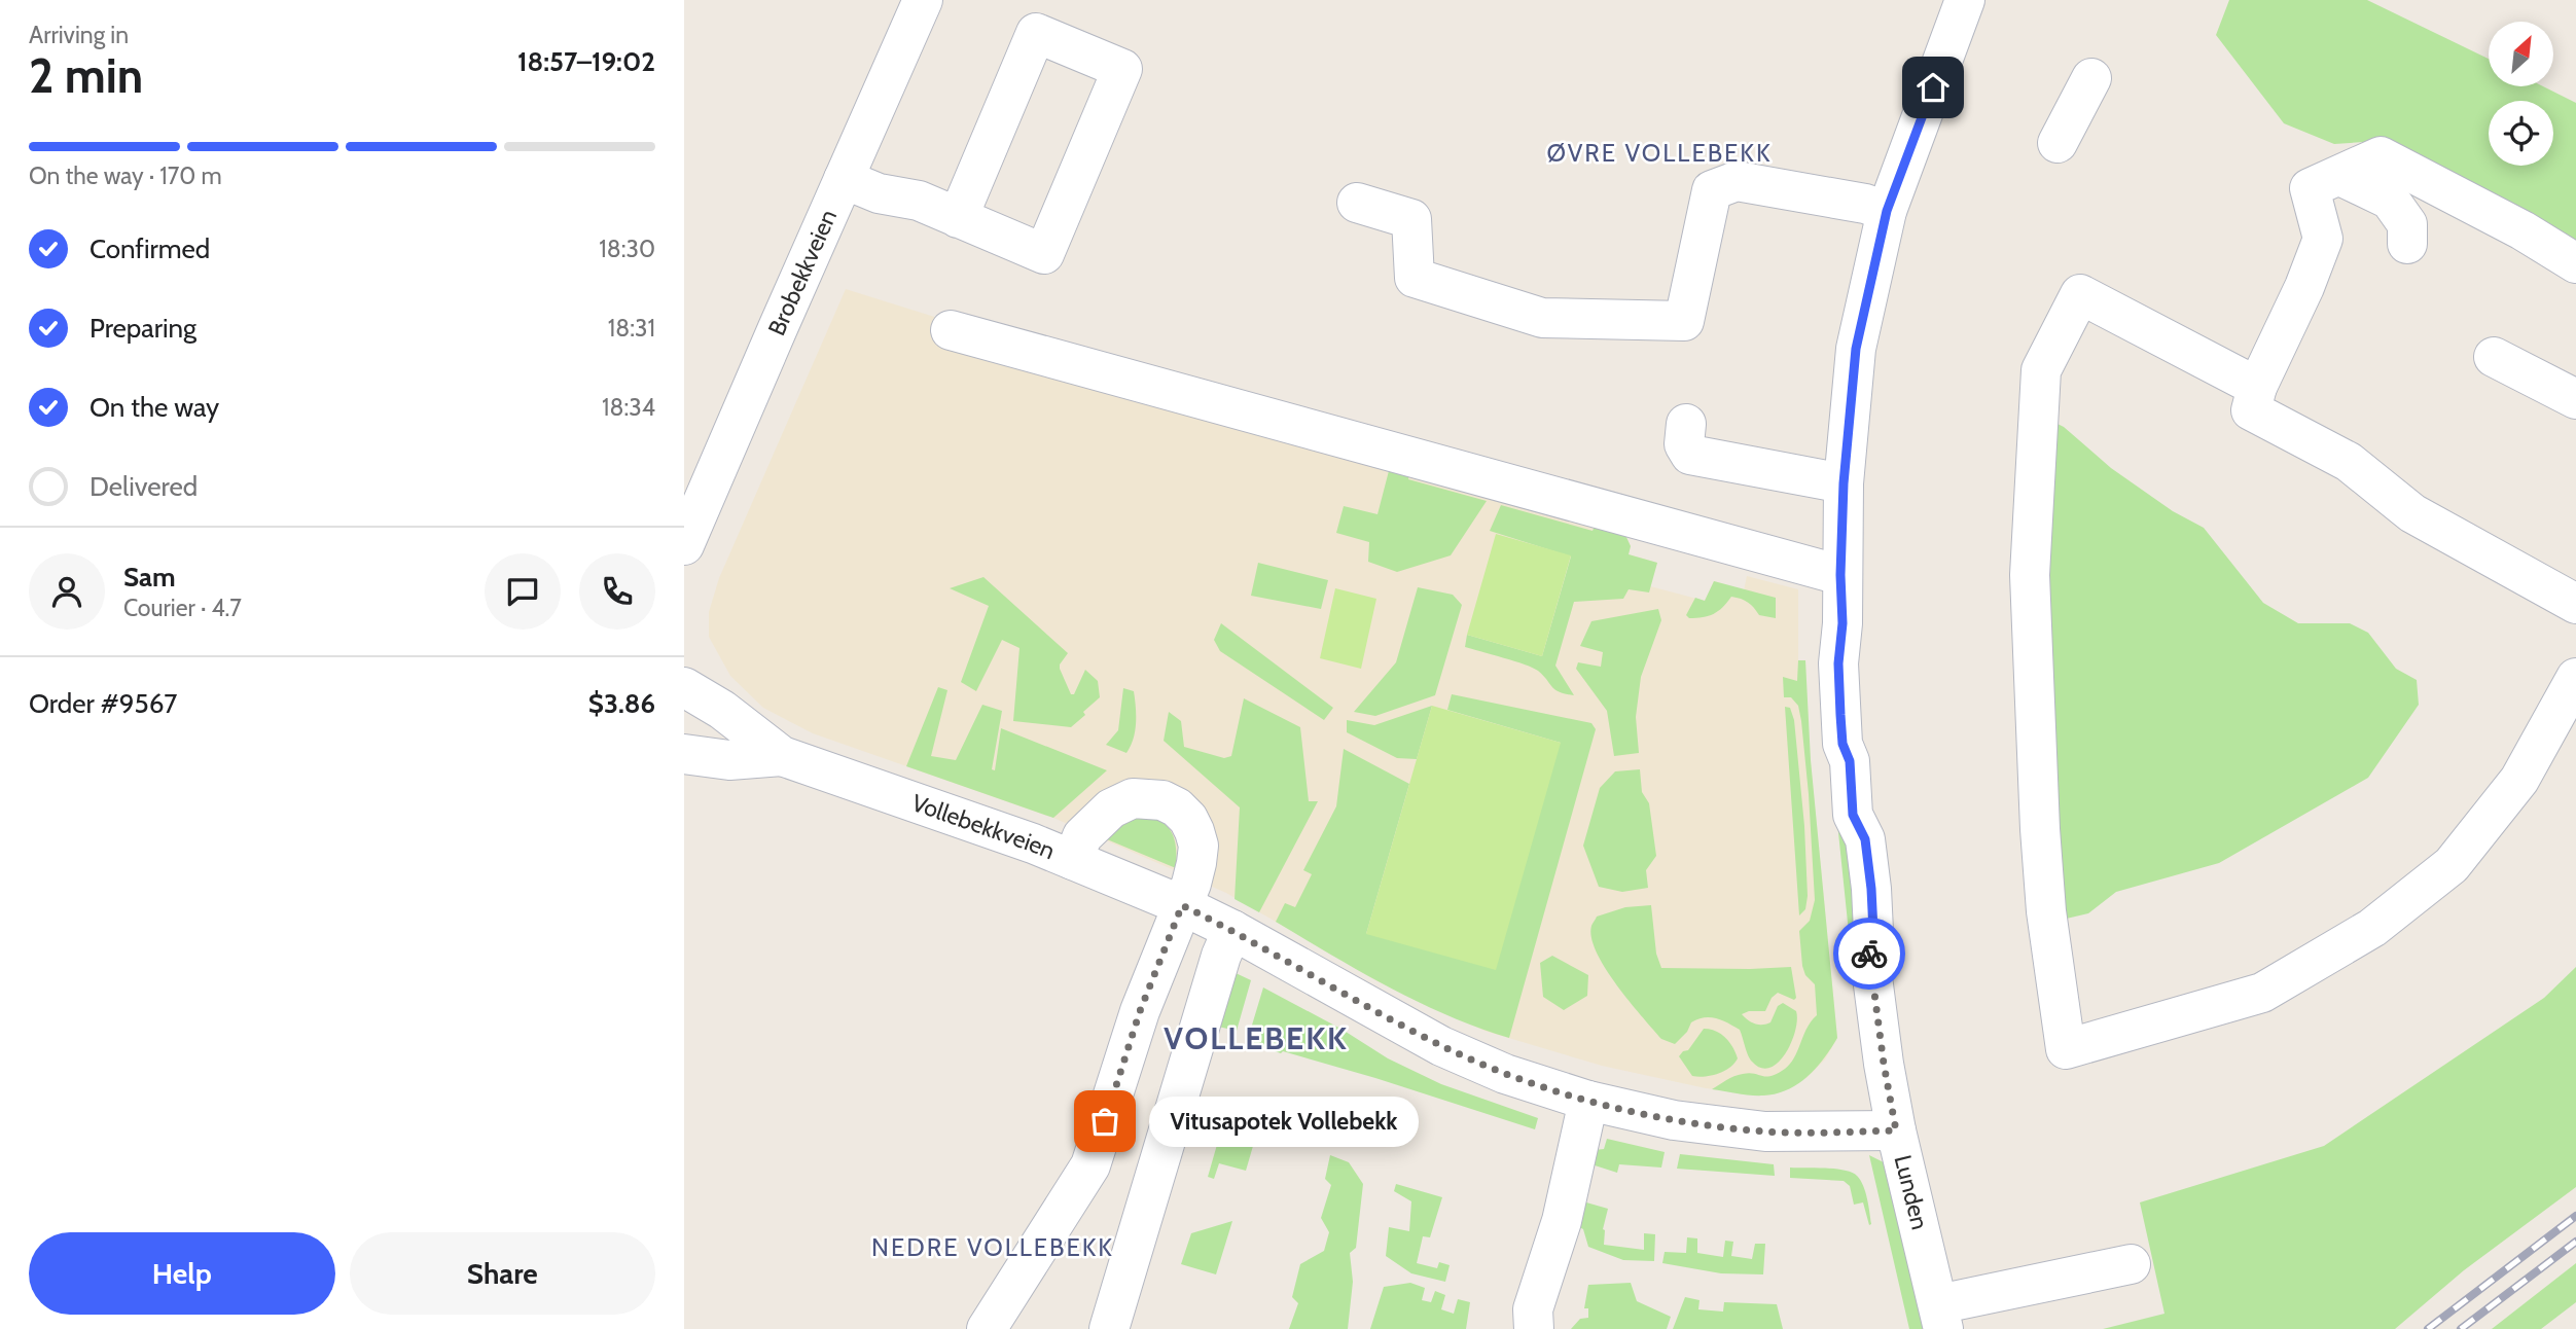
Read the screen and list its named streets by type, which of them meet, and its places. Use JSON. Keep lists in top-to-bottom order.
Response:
{
  "streets": {
    "street": ["Brobekkveien", "Vollebekkveien", "Lunden"]
  },
  "crossings": [
    ["Vollebekkveien", "Lunden"]
  ],
  "districts": ["ØVRE VOLLEBEKK", "VOLLEBEKK", "NEDRE VOLLEBEKK"],
  "places": ["Vitusapotek Vollebekk"],
  "north": "top right",
  "page": {
    "heading": ["2 min", "Arriving in", "18:57–19:02"],
    "panel": [
      "Sam",
      "Courier · 4.7",
      "Order #9567",
      "$3.86"
    ],
    "bar": "On the way · 170 m",
    "list": [
      ["Confirmed", "18:30"],
      ["Preparing", "18:31"],
      ["On the way", "18:34"],
      "Delivered"
    ],
    "bubble": "Vitusapotek Vollebekk",
    "buttons": ["Help", "Share"]
  }
}
